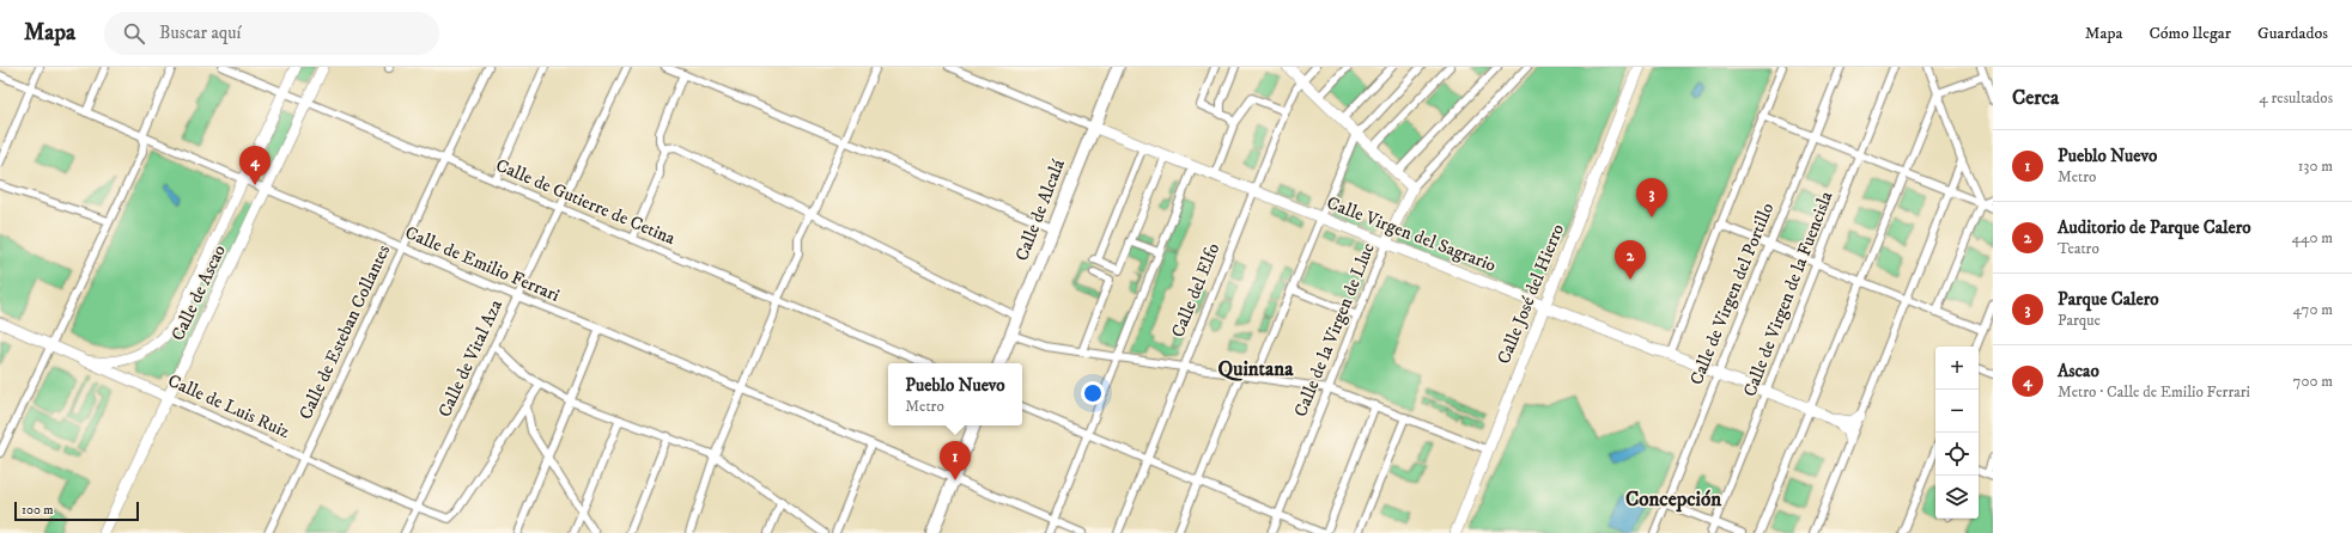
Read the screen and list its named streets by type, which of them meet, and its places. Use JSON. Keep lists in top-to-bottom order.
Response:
{
  "streets": {
    "main road": ["Calle de Alcalá"],
    "street": [
      "Calle de Gutierre de Cetina",
      "Calle Virgen del Sagrario",
      "Calle de Emilio Ferrari",
      "Calle del Elfo",
      "Calle de Ascao",
      "Calle José del Hierro",
      "Calle de Virgen del Portillo",
      "Calle de Virgen de la Fuencisla",
      "Calle de la Virgen de Lluc",
      "Calle de Esteban Collantes",
      "Calle de Vital Aza",
      "Calle de Luis Ruiz"
    ]
  },
  "crossings": [
    ["Calle de Gutierre de Cetina", "Calle de Ascao"],
    ["Calle de Gutierre de Cetina", "Calle de Esteban Collantes"],
    ["Calle de Gutierre de Cetina", "Calle de Vital Aza"],
    ["Calle de Alcalá", "Calle Virgen del Sagrario"],
    ["Calle Virgen del Sagrario", "Calle del Elfo"],
    ["Calle Virgen del Sagrario", "Calle José del Hierro"],
    ["Calle Virgen del Sagrario", "Calle de Virgen del Portillo"],
    ["Calle Virgen del Sagrario", "Calle de Virgen de la Fuencisla"],
    ["Calle Virgen del Sagrario", "Calle de la Virgen de Lluc"],
    ["Calle de Emilio Ferrari", "Calle de Ascao"],
    ["Calle de Emilio Ferrari", "Calle de Esteban Collantes"],
    ["Calle de Emilio Ferrari", "Calle de Vital Aza"],
    ["Calle de Ascao", "Calle de Luis Ruiz"],
    ["Calle de Esteban Collantes", "Calle de Luis Ruiz"],
    ["Calle de Vital Aza", "Calle de Luis Ruiz"]
  ],
  "districts": ["Quintana", "Concepción"],
  "scale_bar": "100 m",
  "page": {
    "header": "Mapa",
    "search": "Buscar aquí",
    "nav": ["Mapa", "Cómo llegar", "Guardados"],
    "heading": ["Cerca", "4 resultados"],
    "list": [
      {
        "mark": "1",
        "name": "Pueblo Nuevo",
        "note": "Metro",
        "value": "130 m"
      },
      {
        "mark": "2",
        "name": "Auditorio de Parque Calero",
        "note": "Teatro",
        "value": "440 m"
      },
      {
        "mark": "3",
        "name": "Parque Calero",
        "note": "Parque",
        "value": "470 m"
      },
      {
        "mark": "4",
        "name": "Ascao",
        "note": "Metro · Calle de Emilio Ferrari",
        "value": "700 m"
      }
    ],
    "pins": [
      "4",
      "3",
      "2",
      "1"
    ],
    "map_buttons": ["+", "−"],
    "popup": ["Pueblo Nuevo", "Metro"],
    "scale": "100 m"
  }
}
